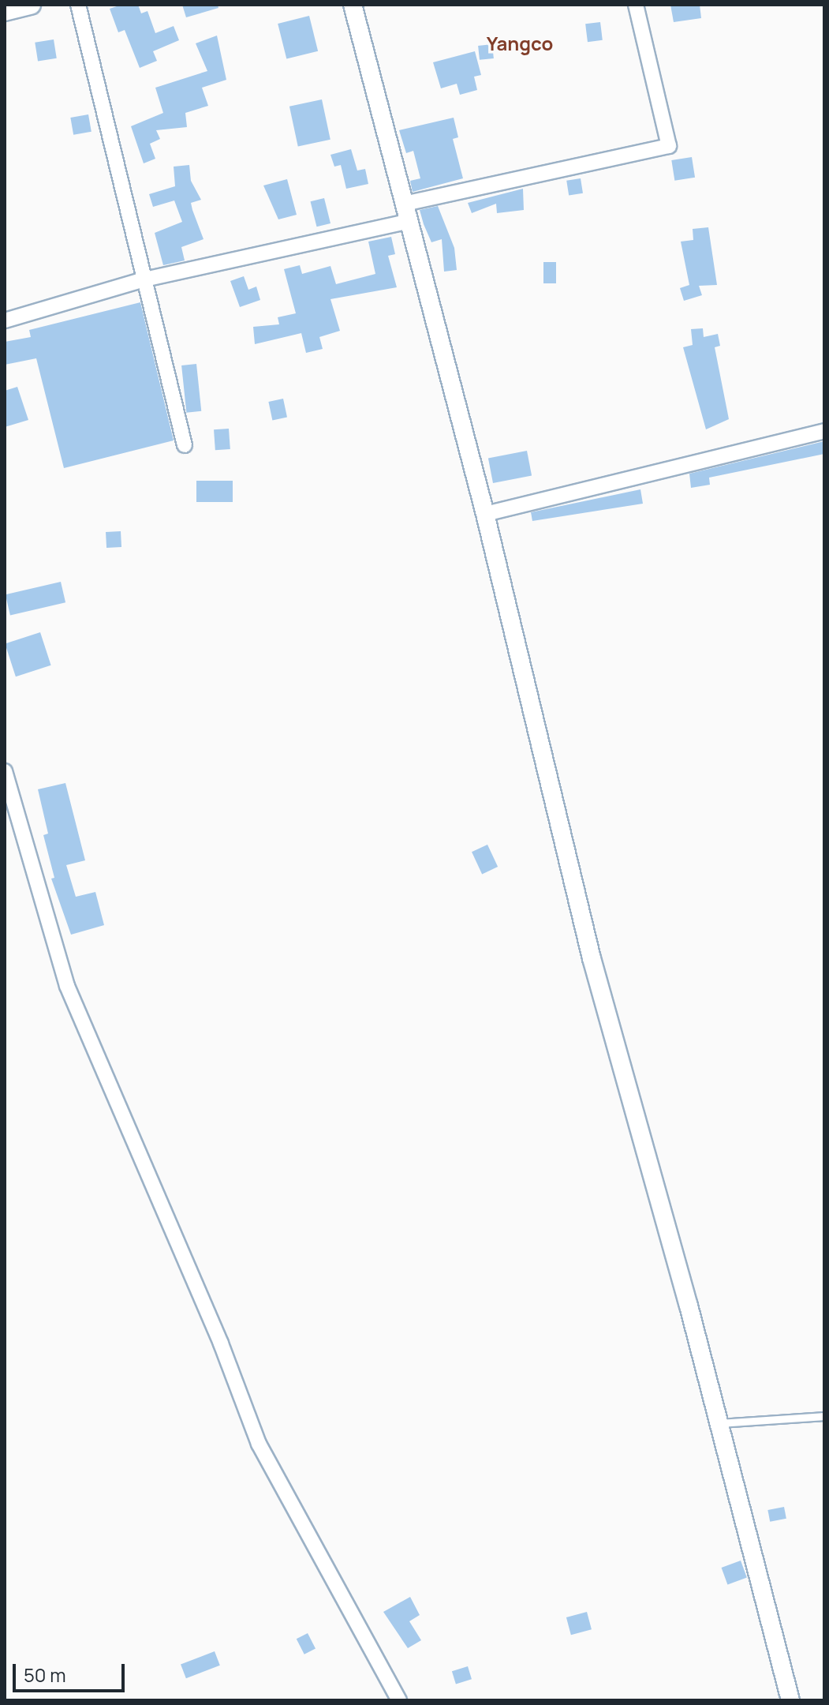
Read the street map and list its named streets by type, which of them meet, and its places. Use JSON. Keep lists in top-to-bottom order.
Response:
{
  "districts": ["Yangco"],
  "scale_bar": "50 m"
}
